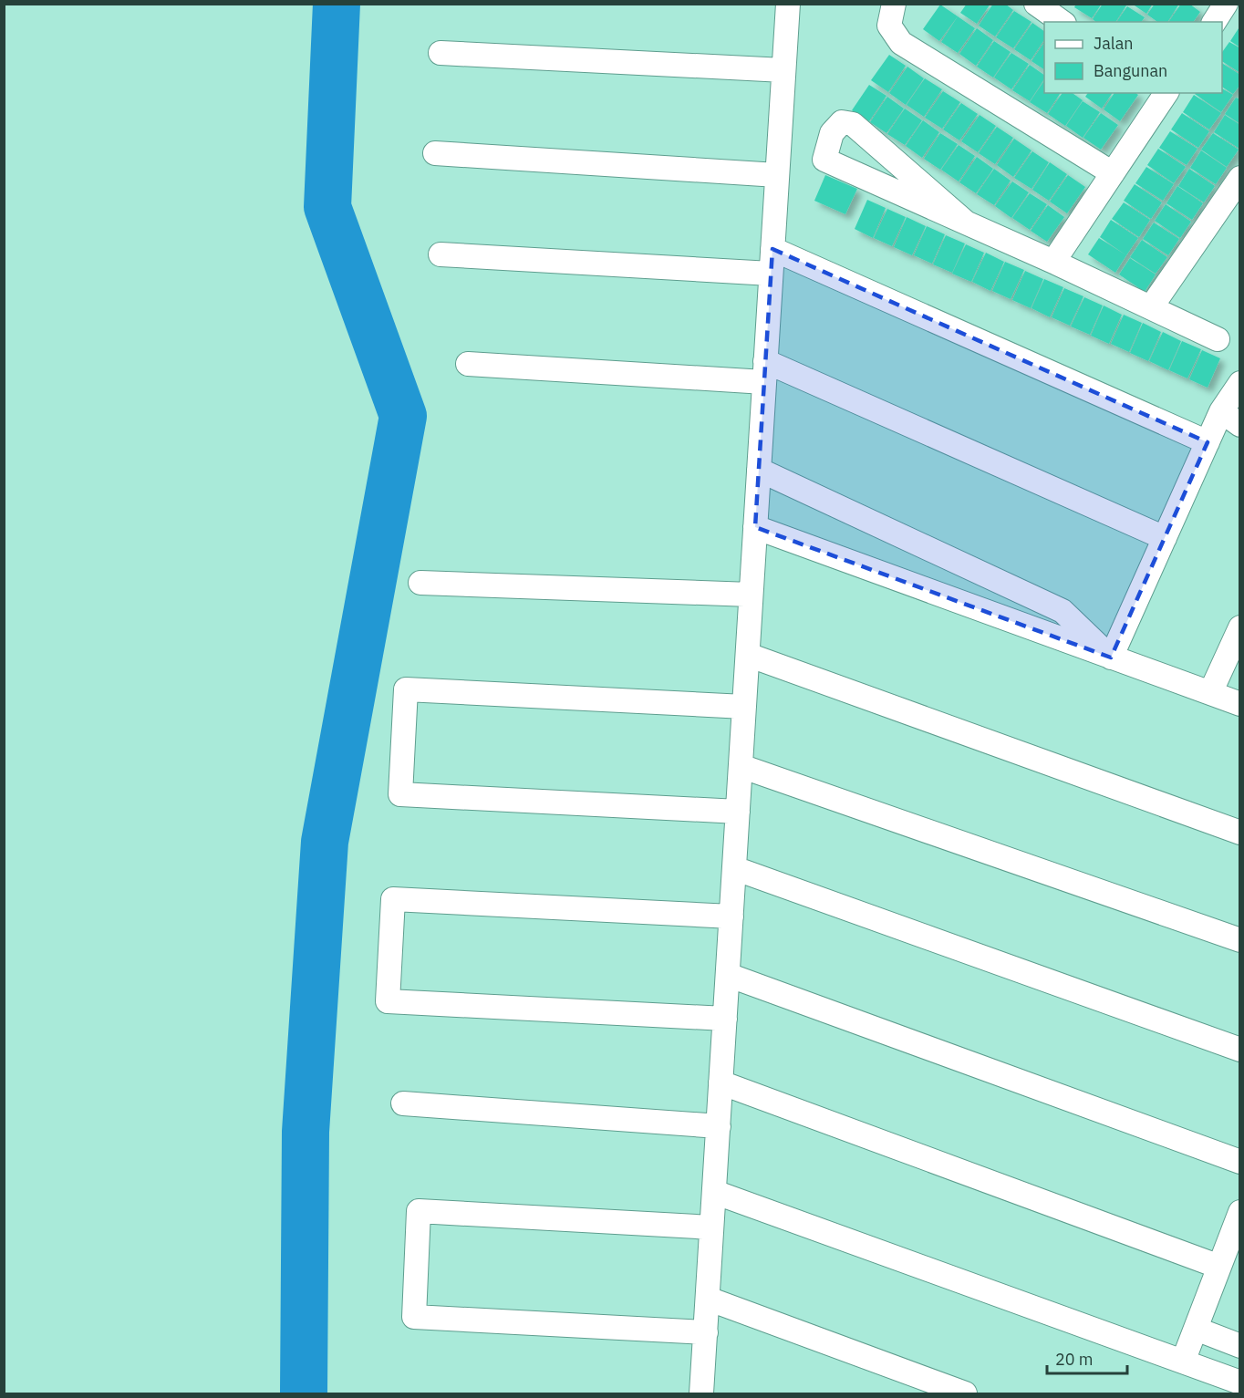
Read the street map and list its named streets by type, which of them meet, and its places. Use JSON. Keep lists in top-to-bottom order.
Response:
{
  "legend": ["Jalan", "Bangunan"],
  "scale_bar": "20 m"
}
